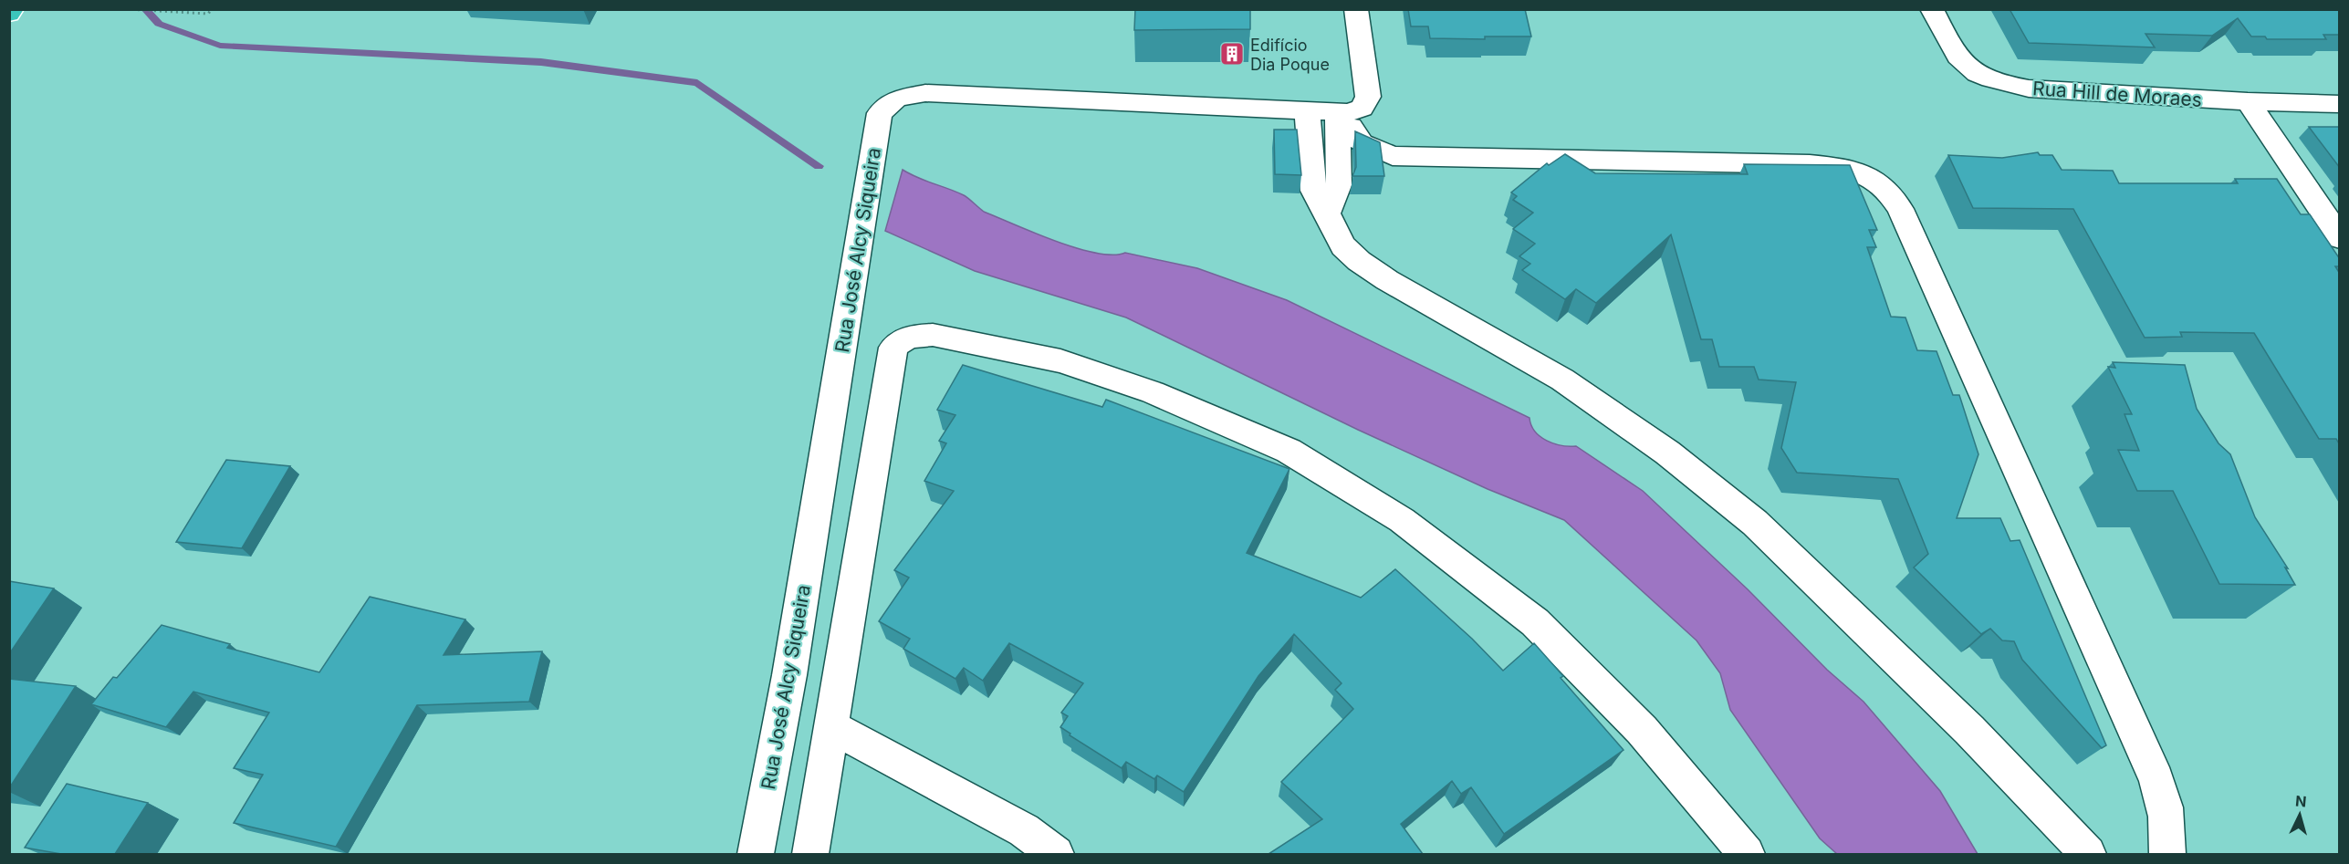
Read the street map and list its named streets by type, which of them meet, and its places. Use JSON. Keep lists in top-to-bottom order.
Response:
{
  "streets": {
    "street": ["Rua Hill de Moraes", "Rua José Alcy Siqueira"]
  },
  "places": {
    "building": ["Edifício Dia Poque"]
  },
  "north": "top"
}
